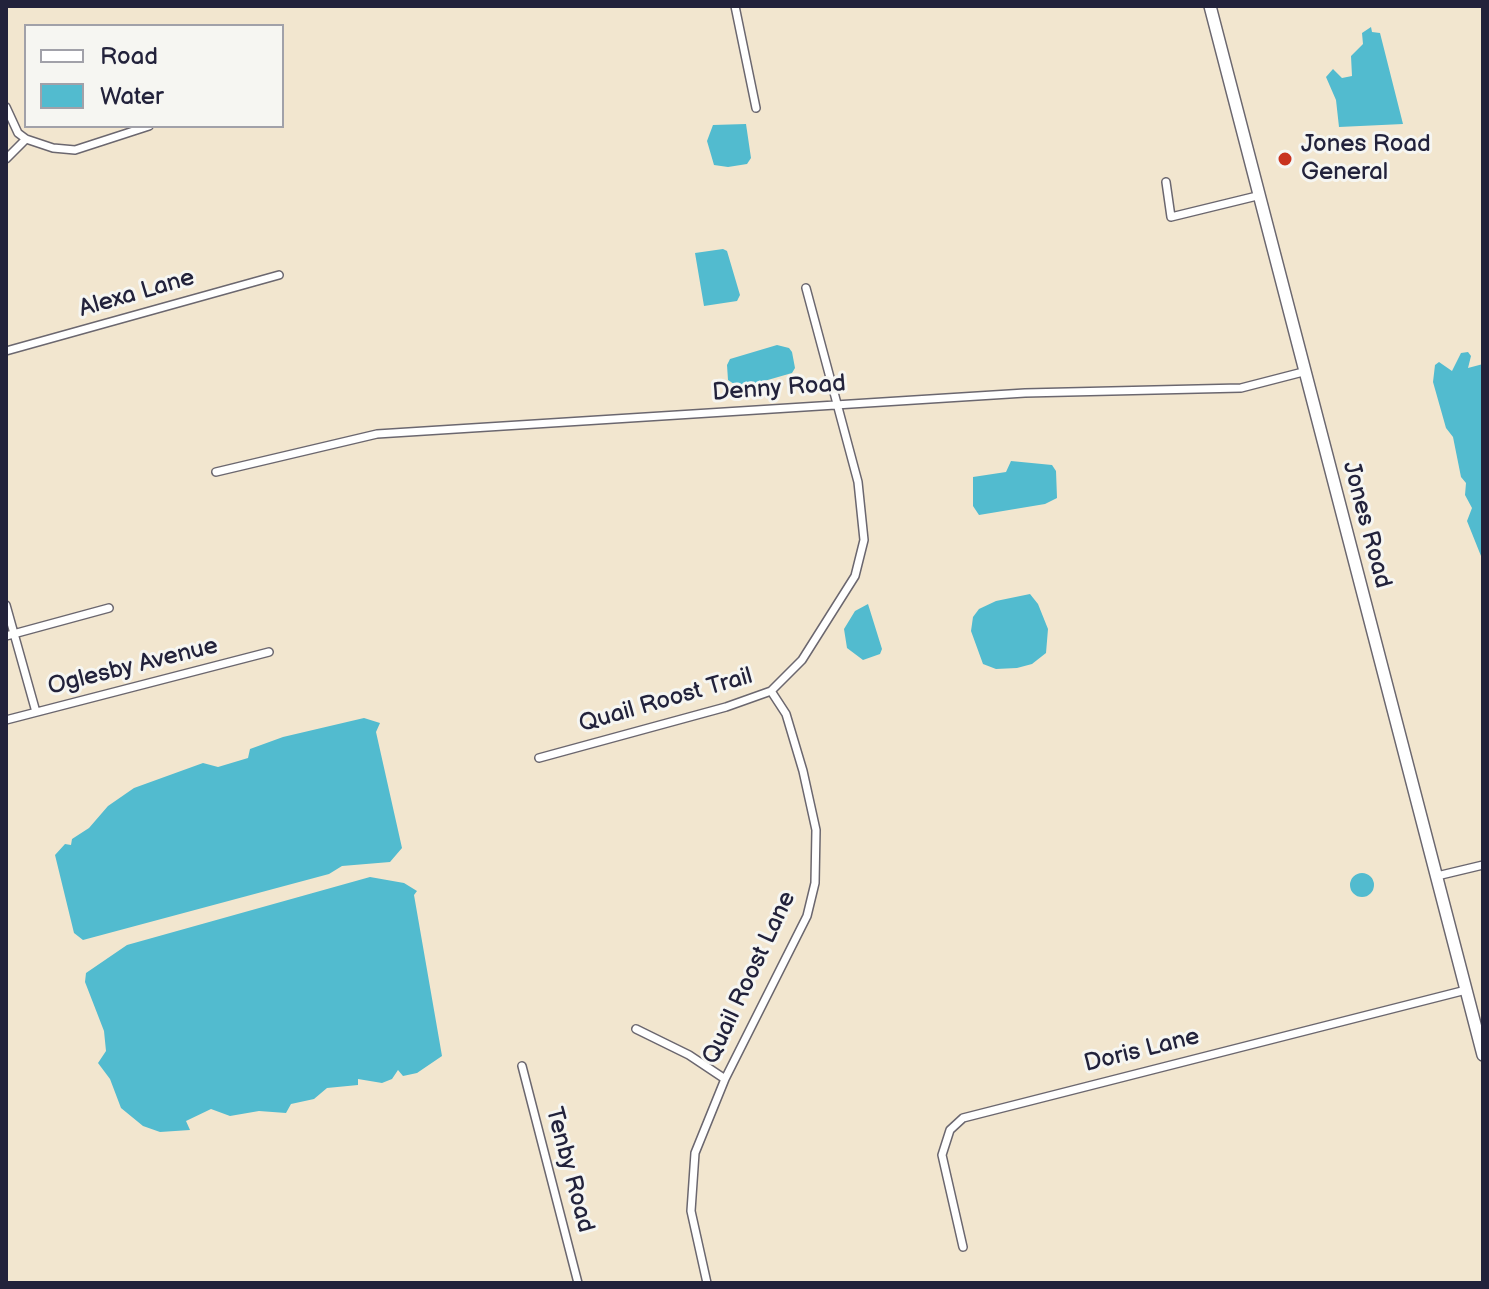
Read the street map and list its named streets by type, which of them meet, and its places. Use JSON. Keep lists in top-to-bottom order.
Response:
{
  "streets": {
    "street": [
      "Alexa Lane",
      "Denny Road",
      "Jones Road",
      "Oglesby Avenue",
      "Quail Roost Trail",
      "Quail Roost Lane",
      "Doris Lane",
      "Tenby Road"
    ]
  },
  "crossings": [
    ["Denny Road", "Jones Road"],
    ["Denny Road", "Quail Roost Trail"],
    ["Jones Road", "Doris Lane"],
    ["Quail Roost Trail", "Quail Roost Lane"]
  ],
  "places": ["Jones Road General"],
  "legend": ["Road", "Water"]
}
